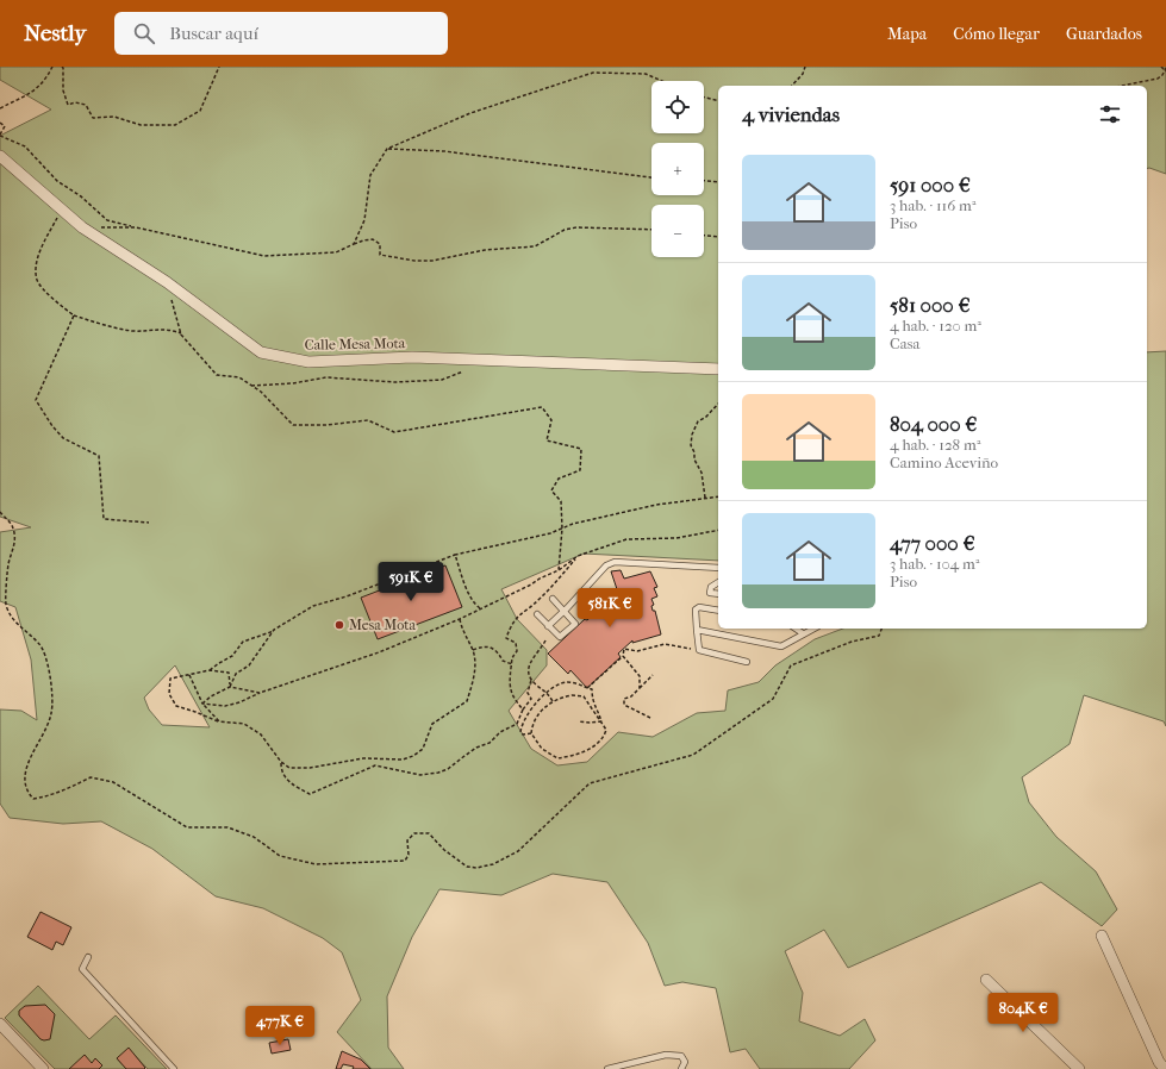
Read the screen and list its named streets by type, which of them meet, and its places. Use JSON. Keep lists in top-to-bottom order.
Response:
{
  "streets": {
    "street": ["Calle Mesa Mota"]
  },
  "places": ["Mesa Mota"],
  "page": {
    "header": "Nestly",
    "search": "Buscar aquí",
    "nav": ["Mapa", "Cómo llegar", "Guardados"],
    "map_buttons": ["+", "−"],
    "heading": "4 viviendas",
    "list": [
      {
        "name": "591 000 €",
        "note": "3 hab. · 116 m² · Piso"
      },
      {
        "name": "581 000 €",
        "note": "4 hab. · 120 m² · Casa"
      },
      {
        "name": "804 000 €",
        "note": "4 hab. · 128 m² · Camino Aceviño"
      },
      {
        "name": "477 000 €",
        "note": "3 hab. · 104 m² · Piso"
      }
    ],
    "price": [
      "591K €",
      "581K €",
      "804K €",
      "477K €"
    ]
  }
}
